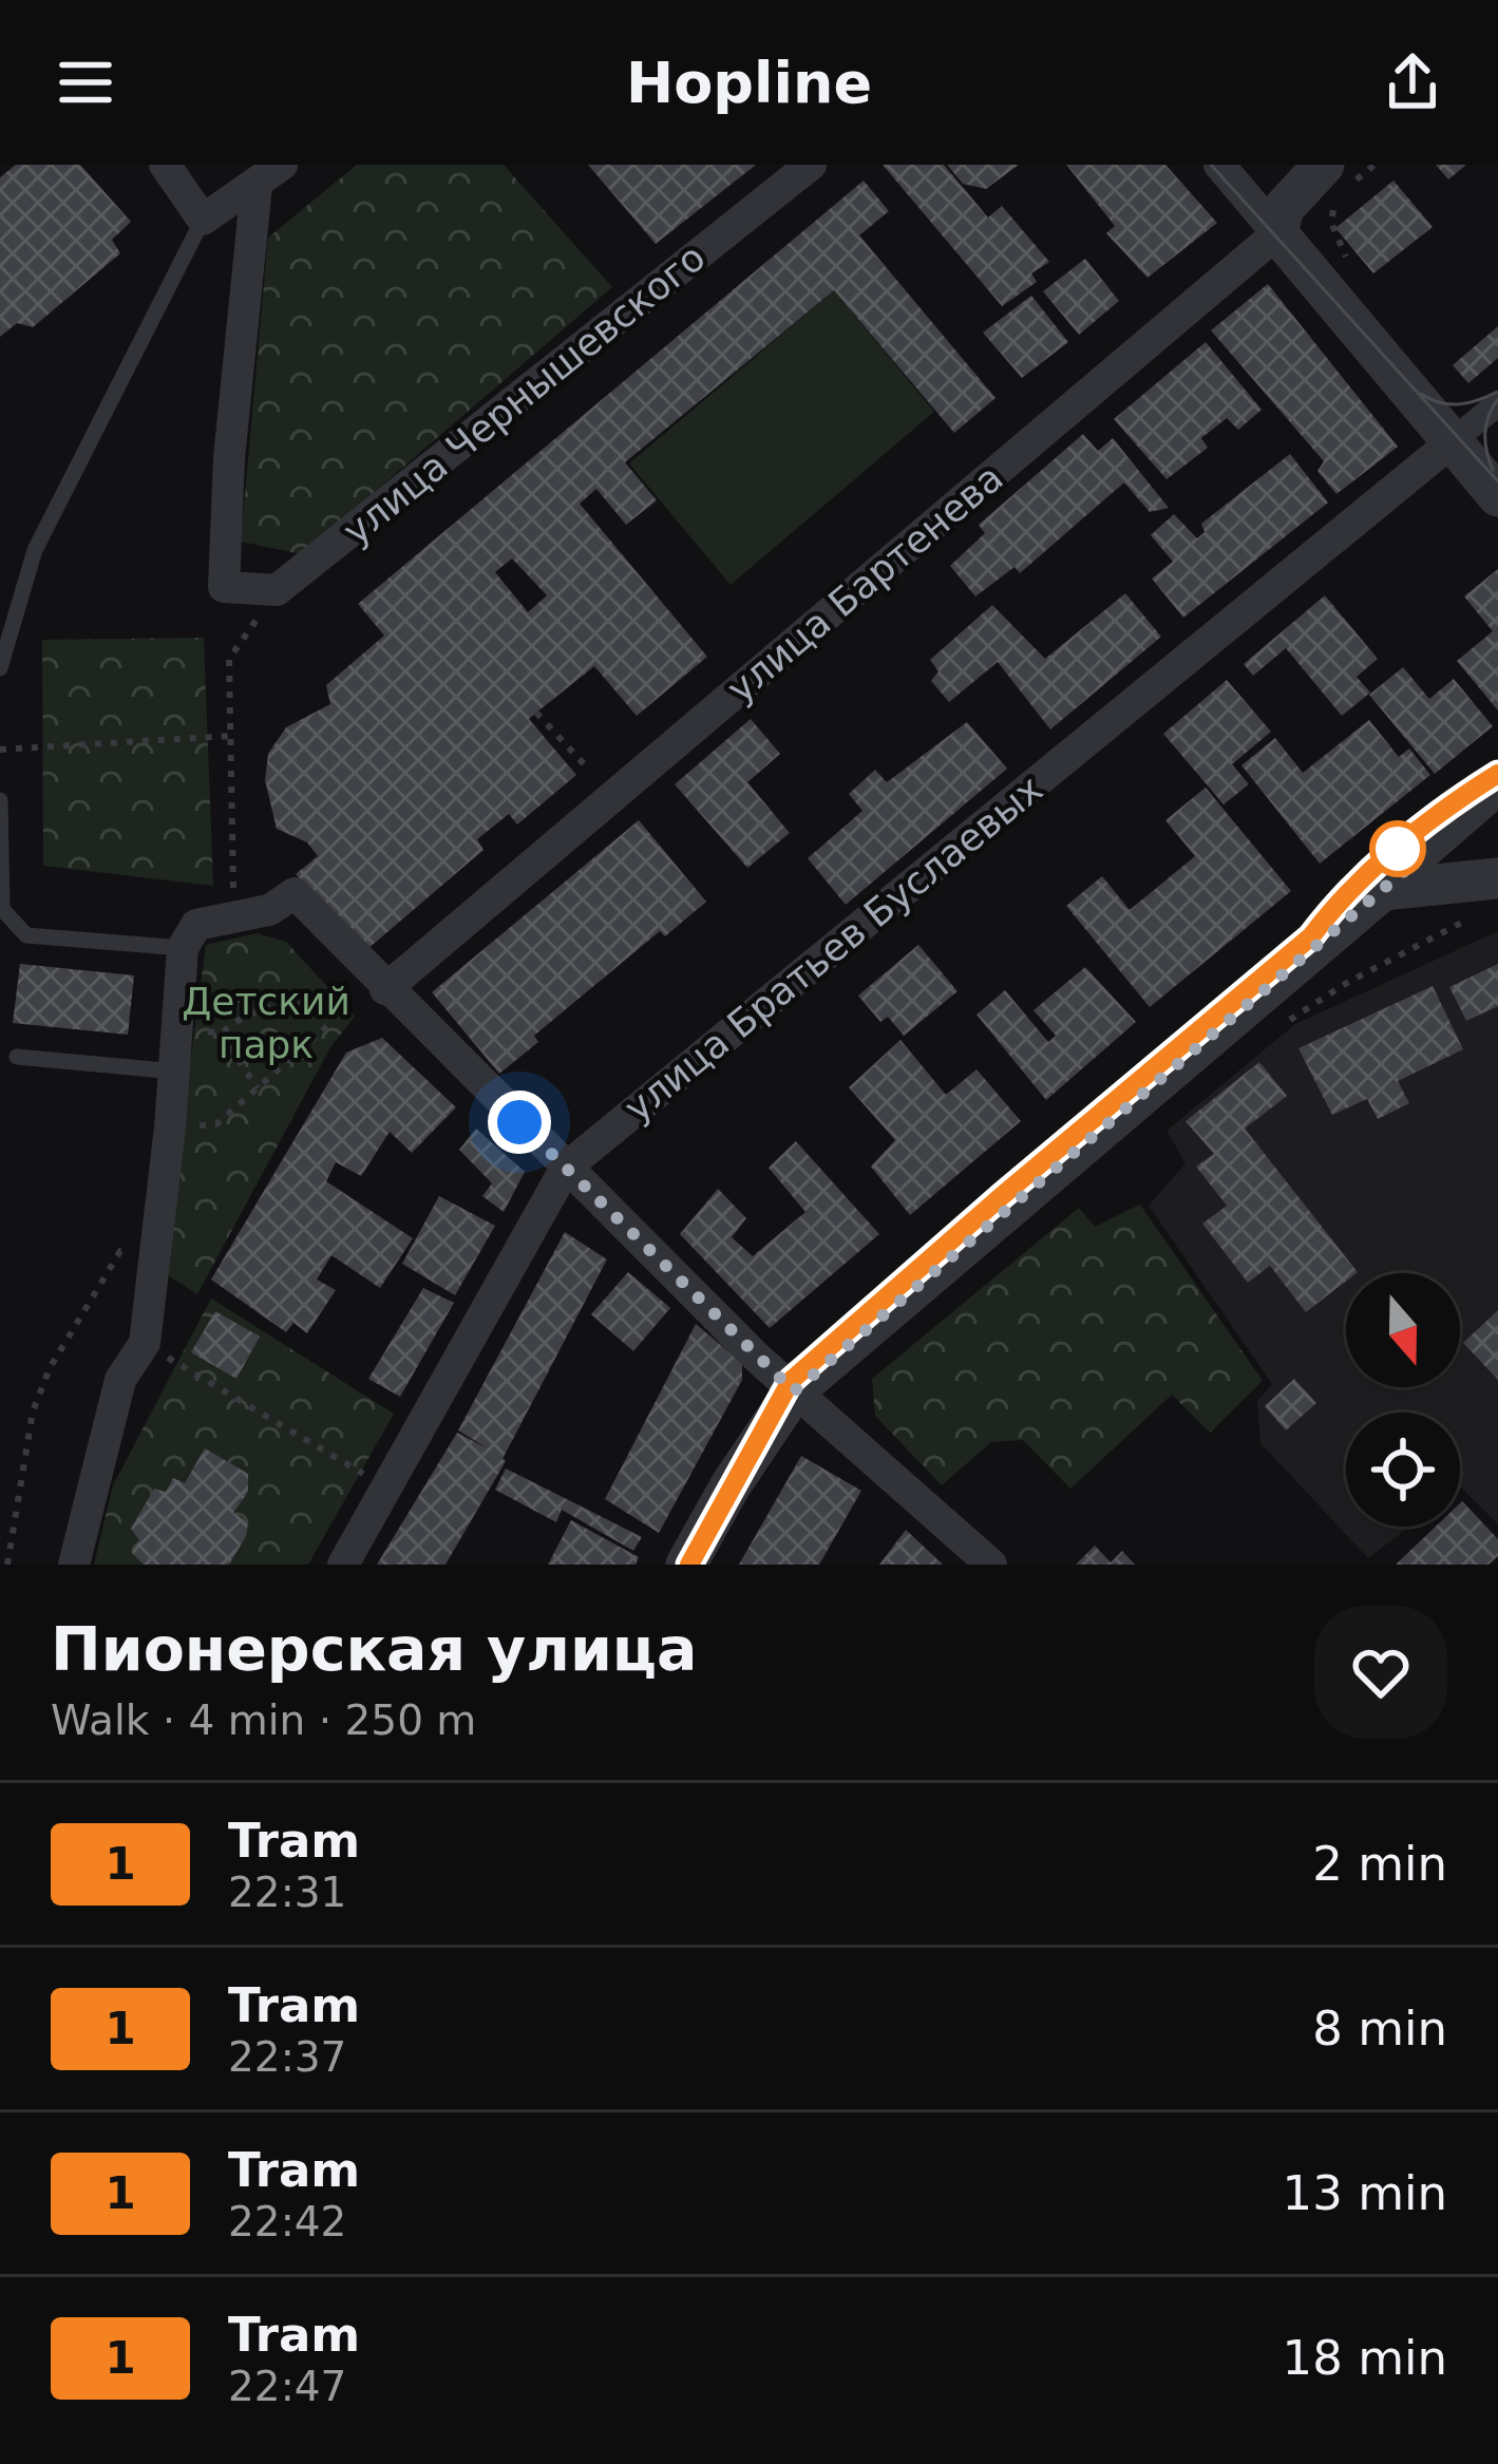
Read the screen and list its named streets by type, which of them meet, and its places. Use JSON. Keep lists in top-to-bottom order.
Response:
{
  "streets": {
    "street": ["улица Чернышевского", "улица Бартенева", "улица Братьев Буслаевых"]
  },
  "parks": ["Детский парк"],
  "lines": ["tram line 1"],
  "north": "bottom",
  "page": {
    "header": "Hopline",
    "heading": ["Пионерская улица", "Walk · 4 min · 250 m"],
    "list": [
      {
        "mark": "1",
        "name": "Tram",
        "note": "22:31",
        "value": "2 min"
      },
      {
        "mark": "1",
        "name": "Tram",
        "note": "22:37",
        "value": "8 min"
      },
      {
        "mark": "1",
        "name": "Tram",
        "note": "22:42",
        "value": "13 min"
      },
      {
        "mark": "1",
        "name": "Tram",
        "note": "22:47",
        "value": "18 min"
      }
    ]
  }
}
